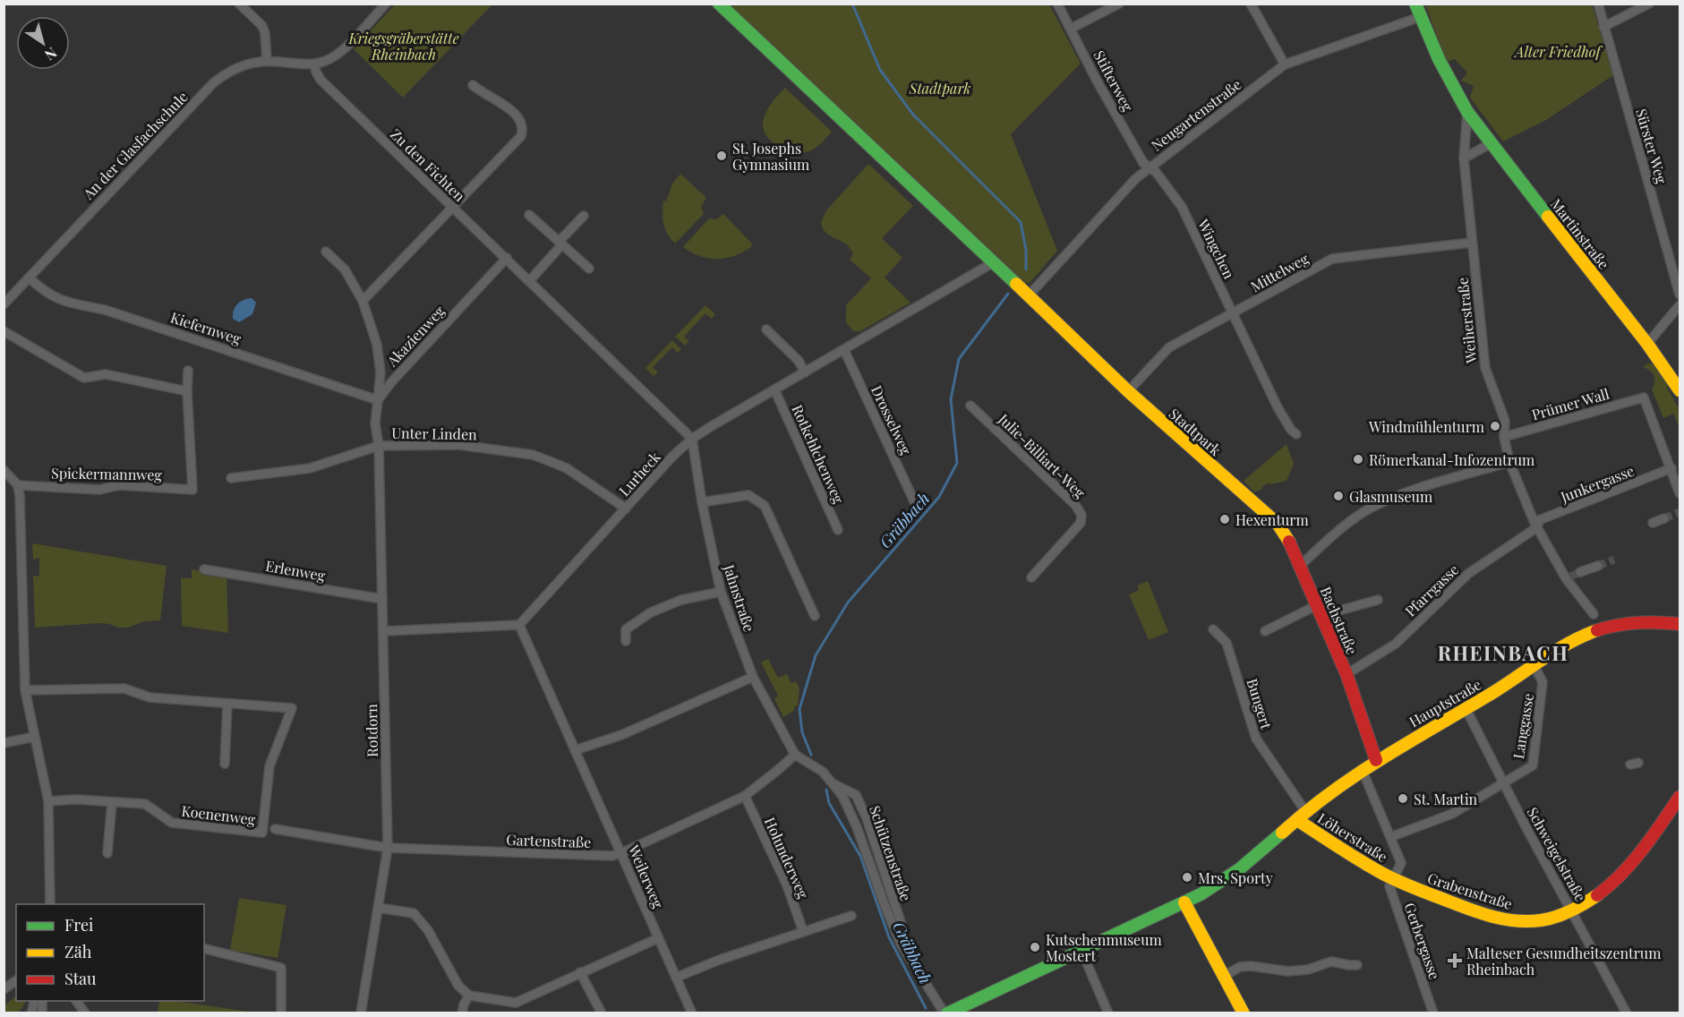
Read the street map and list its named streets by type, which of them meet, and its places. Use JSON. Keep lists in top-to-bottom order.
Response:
{
  "streets": {
    "main road": [
      "Martinstraße",
      "Stadtpark",
      "Bachstraße",
      "Hauptstraße",
      "Löherstraße",
      "Grabenstraße"
    ],
    "street": [
      "Stifterweg",
      "Neugartenstraße",
      "An der Glasfachschule",
      "Sürster Weg",
      "Zu den Fichten",
      "Wingchen",
      "Mittelweg",
      "Weiherstraße",
      "Kiefernweg",
      "Akazienweg",
      "Prümer Wall",
      "Drosselweg",
      "Unter Linden",
      "Rotkehlchenweg",
      "Julie-Billiart-Weg",
      "Spickermannweg",
      "Lurheck",
      "Junkergasse",
      "Erlenweg",
      "Pfarrgasse",
      "Jahnstraße",
      "Bungert",
      "Langgasse",
      "Rotdorn",
      "Koenenweg",
      "Gartenstraße",
      "Schützenstraße",
      "Schweigelstraße",
      "Holunderweg",
      "Weilerweg",
      "Gerbergasse"
    ]
  },
  "crossings": [
    ["Stifterweg", "Neugartenstraße"],
    ["Stifterweg", "Wingchen"],
    ["Neugartenstraße", "Martinstraße"],
    ["Neugartenstraße", "Wingchen"],
    ["Neugartenstraße", "Stadtpark"],
    ["An der Glasfachschule", "Zu den Fichten"],
    ["An der Glasfachschule", "Kiefernweg"],
    ["Zu den Fichten", "Akazienweg"],
    ["Zu den Fichten", "Lurheck"],
    ["Zu den Fichten", "Jahnstraße"],
    ["Martinstraße", "Weiherstraße"],
    ["Wingchen", "Mittelweg"],
    ["Mittelweg", "Weiherstraße"],
    ["Mittelweg", "Stadtpark"],
    ["Weiherstraße", "Prümer Wall"],
    ["Weiherstraße", "Junkergasse"],
    ["Weiherstraße", "Pfarrgasse"],
    ["Kiefernweg", "Akazienweg"],
    ["Prümer Wall", "Junkergasse"],
    ["Drosselweg", "Lurheck"],
    ["Stadtpark", "Lurheck"],
    ["Stadtpark", "Bachstraße"],
    ["Unter Linden", "Lurheck"],
    ["Unter Linden", "Rotdorn"],
    ["Rotkehlchenweg", "Lurheck"],
    ["Lurheck", "Jahnstraße"],
    ["Lurheck", "Weilerweg"],
    ["Junkergasse", "Pfarrgasse"],
    ["Erlenweg", "Rotdorn"],
    ["Pfarrgasse", "Bachstraße"],
    ["Jahnstraße", "Gartenstraße"],
    ["Jahnstraße", "Schützenstraße"],
    ["Bachstraße", "Hauptstraße"],
    ["Hauptstraße", "Bungert"],
    ["Hauptstraße", "Langgasse"],
    ["Hauptstraße", "Löherstraße"],
    ["Hauptstraße", "Schützenstraße"],
    ["Hauptstraße", "Schweigelstraße"],
    ["Bungert", "Löherstraße"],
    ["Langgasse", "Schweigelstraße"],
    ["Rotdorn", "Gartenstraße"],
    ["Löherstraße", "Grabenstraße"],
    ["Löherstraße", "Gerbergasse"],
    ["Gartenstraße", "Schützenstraße"],
    ["Gartenstraße", "Holunderweg"],
    ["Gartenstraße", "Weilerweg"],
    ["Schweigelstraße", "Grabenstraße"],
    ["Grabenstraße", "Gerbergasse"]
  ],
  "districts": ["RHEINBACH"],
  "water": ["Gräbbach"],
  "parks": ["Kriegsgräberstätte Rheinbach", "Alter Friedhof", "Stadtpark"],
  "places": {
    "other": [
      "St. Josephs Gymnasium",
      "Windmühlenturm",
      "Römerkanal-Infozentrum",
      "Glasmuseum",
      "Hexenturm",
      "St. Martin",
      "Mrs. Sporty",
      "Kutschenmuseum Mostert"
    ],
    "health": ["Malteser Gesundheitszentrum Rheinbach"]
  },
  "legend": ["Frei", "Zäh", "Stau"],
  "north": "bottom right"
}
